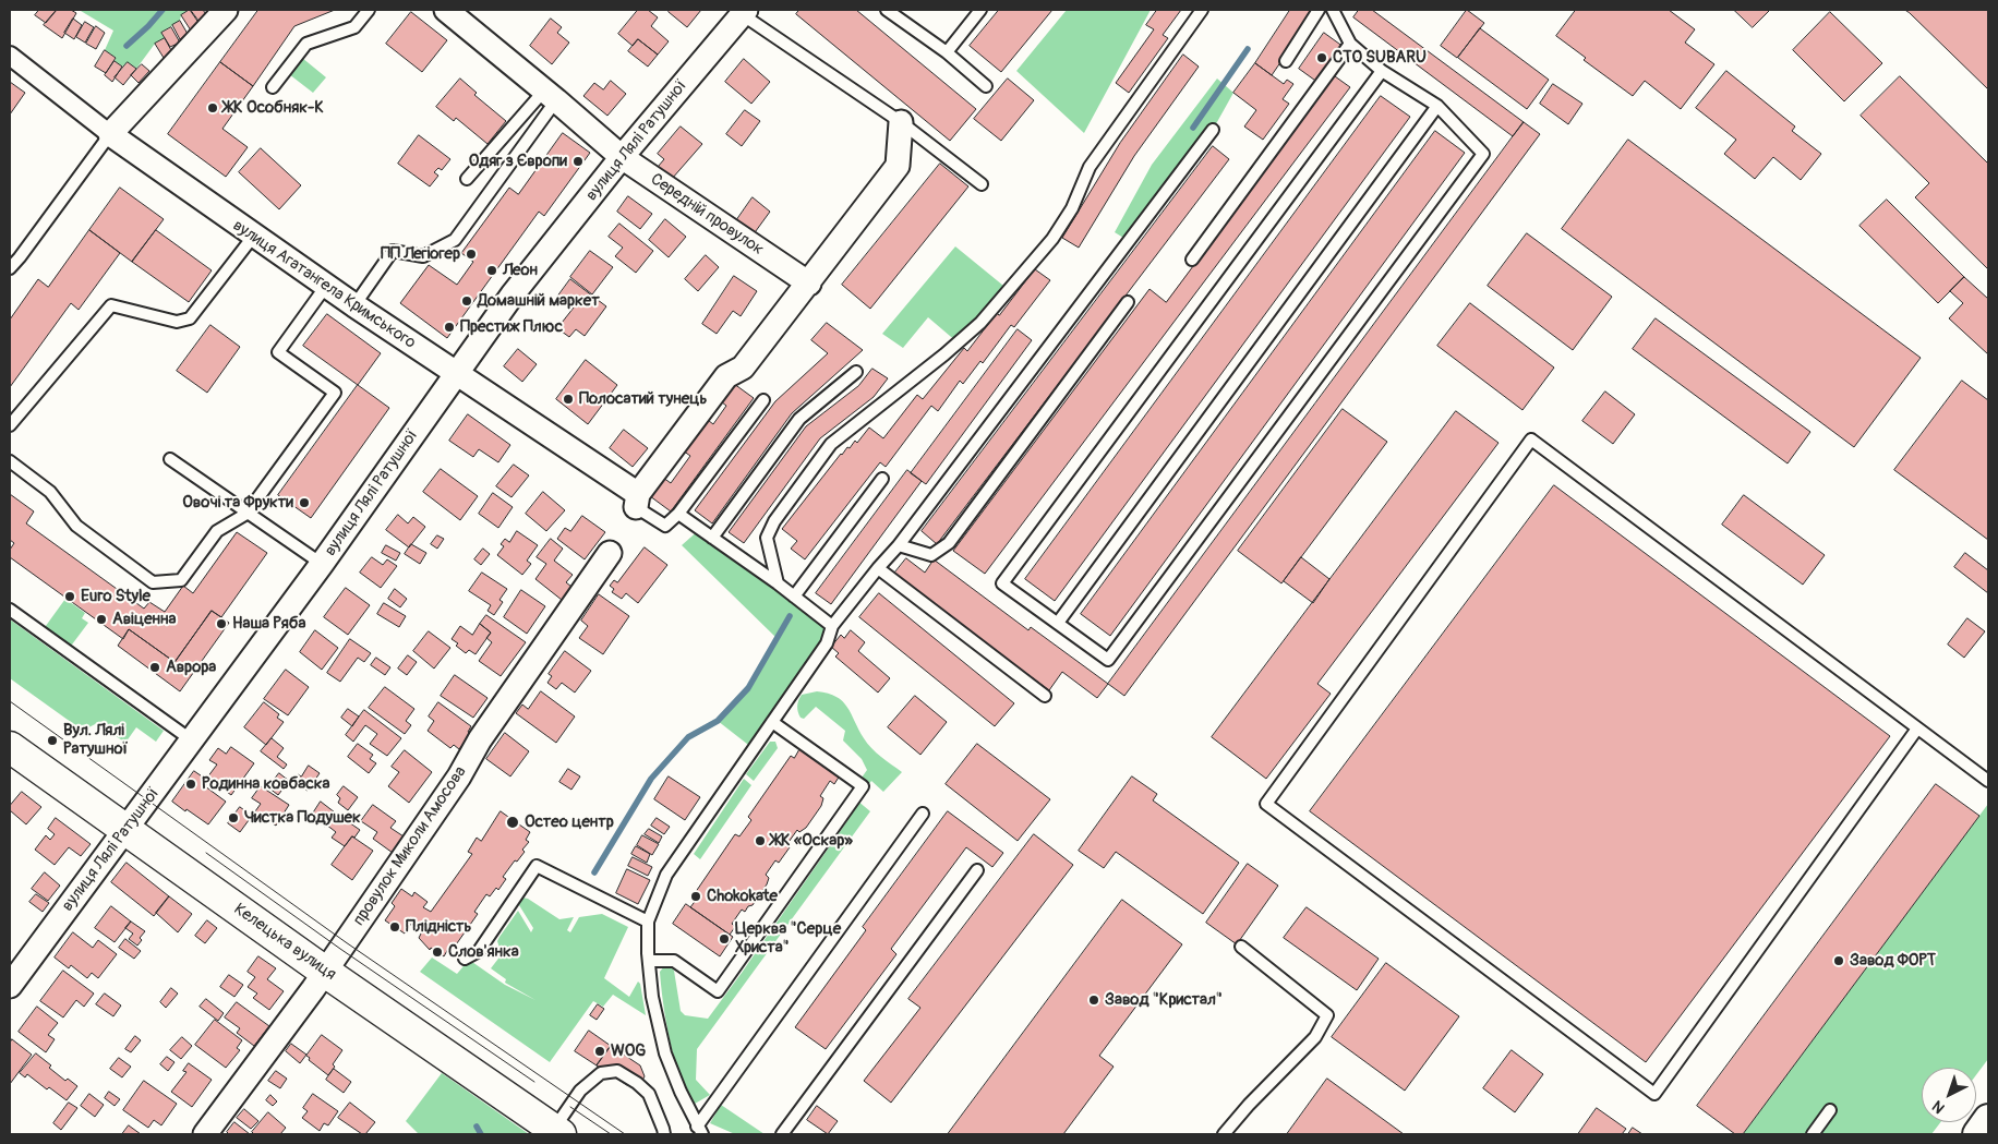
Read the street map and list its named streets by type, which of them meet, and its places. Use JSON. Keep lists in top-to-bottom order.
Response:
{
  "streets": {
    "main road": ["Келецька вулиця"],
    "street": [
      "вулиця Лялі Ратушної",
      "Середній провулок",
      "вулиця Агатангела Кримського",
      "провулок Миколи Амосова"
    ]
  },
  "crossings": [
    ["вулиця Лялі Ратушної", "Середній провулок"],
    ["вулиця Лялі Ратушної", "вулиця Агатангела Кримського"],
    ["вулиця Лялі Ратушної", "Келецька вулиця"],
    ["провулок Миколи Амосова", "Келецька вулиця"]
  ],
  "places": [
    "СТО SUBARU",
    "ЖК Особняк-К",
    "Одяг з Європи",
    "ПП Легіогер",
    "Леон",
    "Домашній маркет",
    "Престиж Плюс",
    "Полосатий тунець",
    "Овочі та Фрукти",
    "Euro Style",
    "Авіценна",
    "Наша Ряба",
    "Аврора",
    "Вул. Лялі Ратушної",
    "Родинна ковбаска",
    "Чистка Подушек",
    "Остео центр",
    "ЖК «Оскар»",
    "Chokokate",
    "Плідність",
    "Церква \"Серце Христа\"",
    "Слов'янка",
    "Завод ФОРТ",
    "Завод \"Кристал\"",
    "WOG"
  ],
  "north": "bottom left"
}
